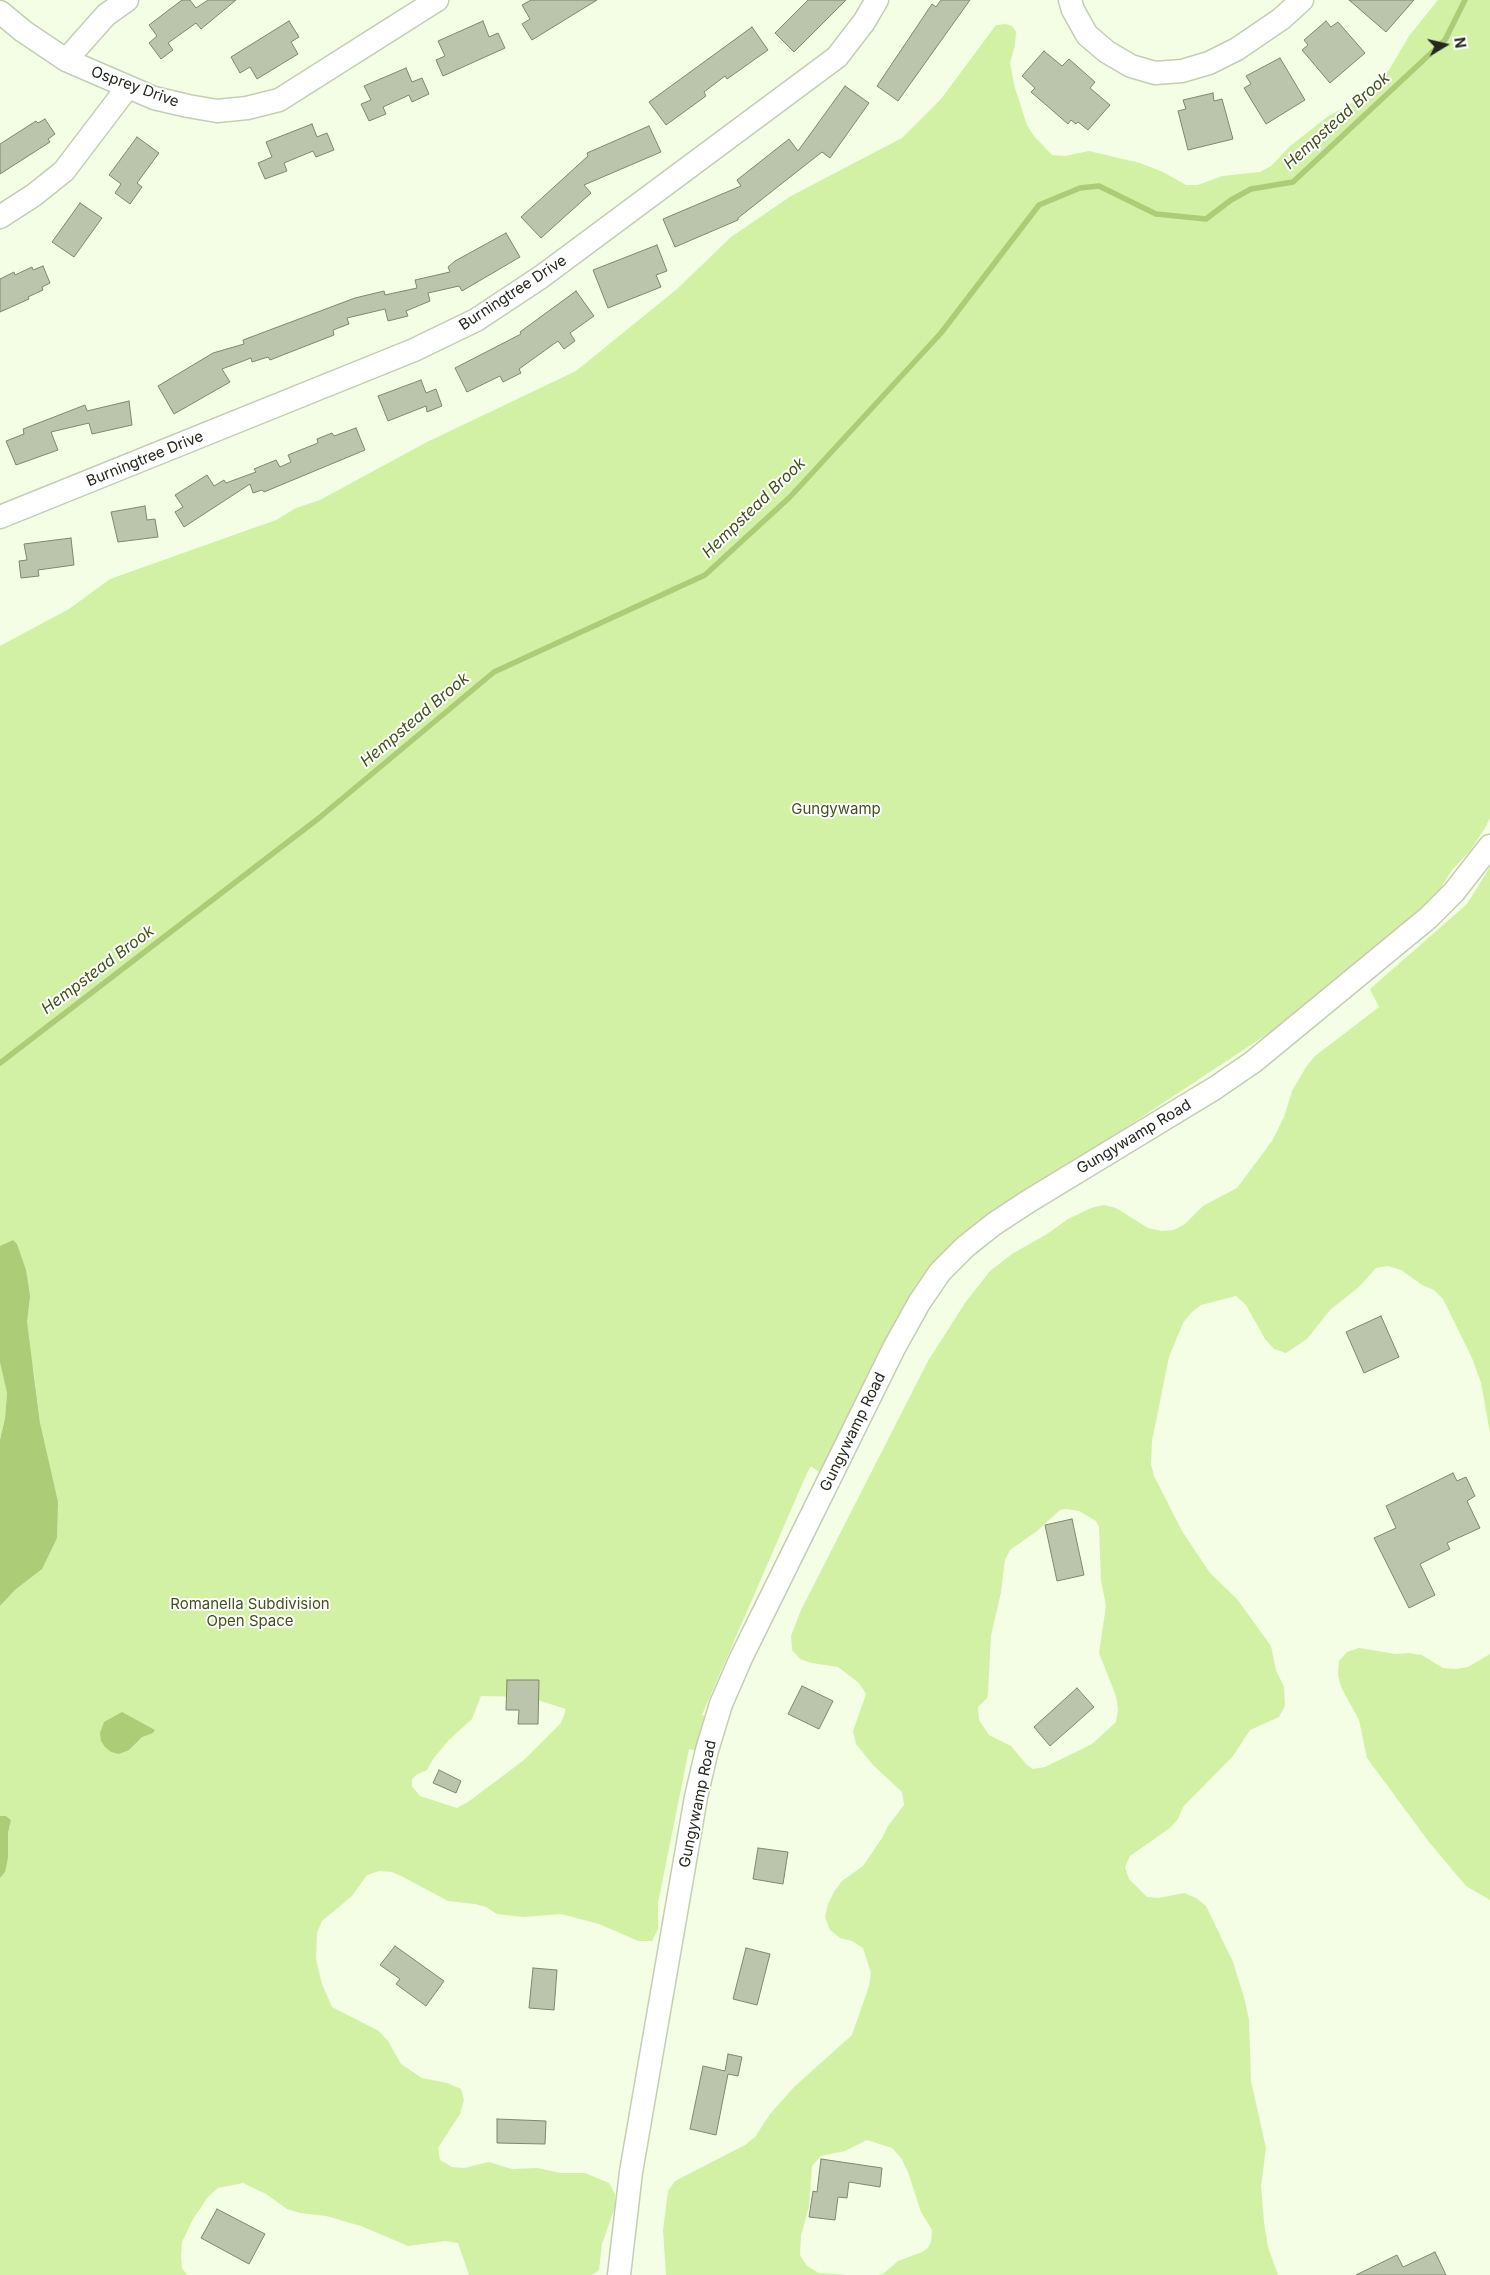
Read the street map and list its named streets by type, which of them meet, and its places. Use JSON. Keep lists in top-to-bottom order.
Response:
{
  "streets": {
    "street": ["Osprey Drive", "Burningtree Drive", "Gungywamp Road"]
  },
  "water": ["Hempstead Brook"],
  "parks": ["Gungywamp", "Romanella Subdivision Open Space"],
  "north": "right"
}
